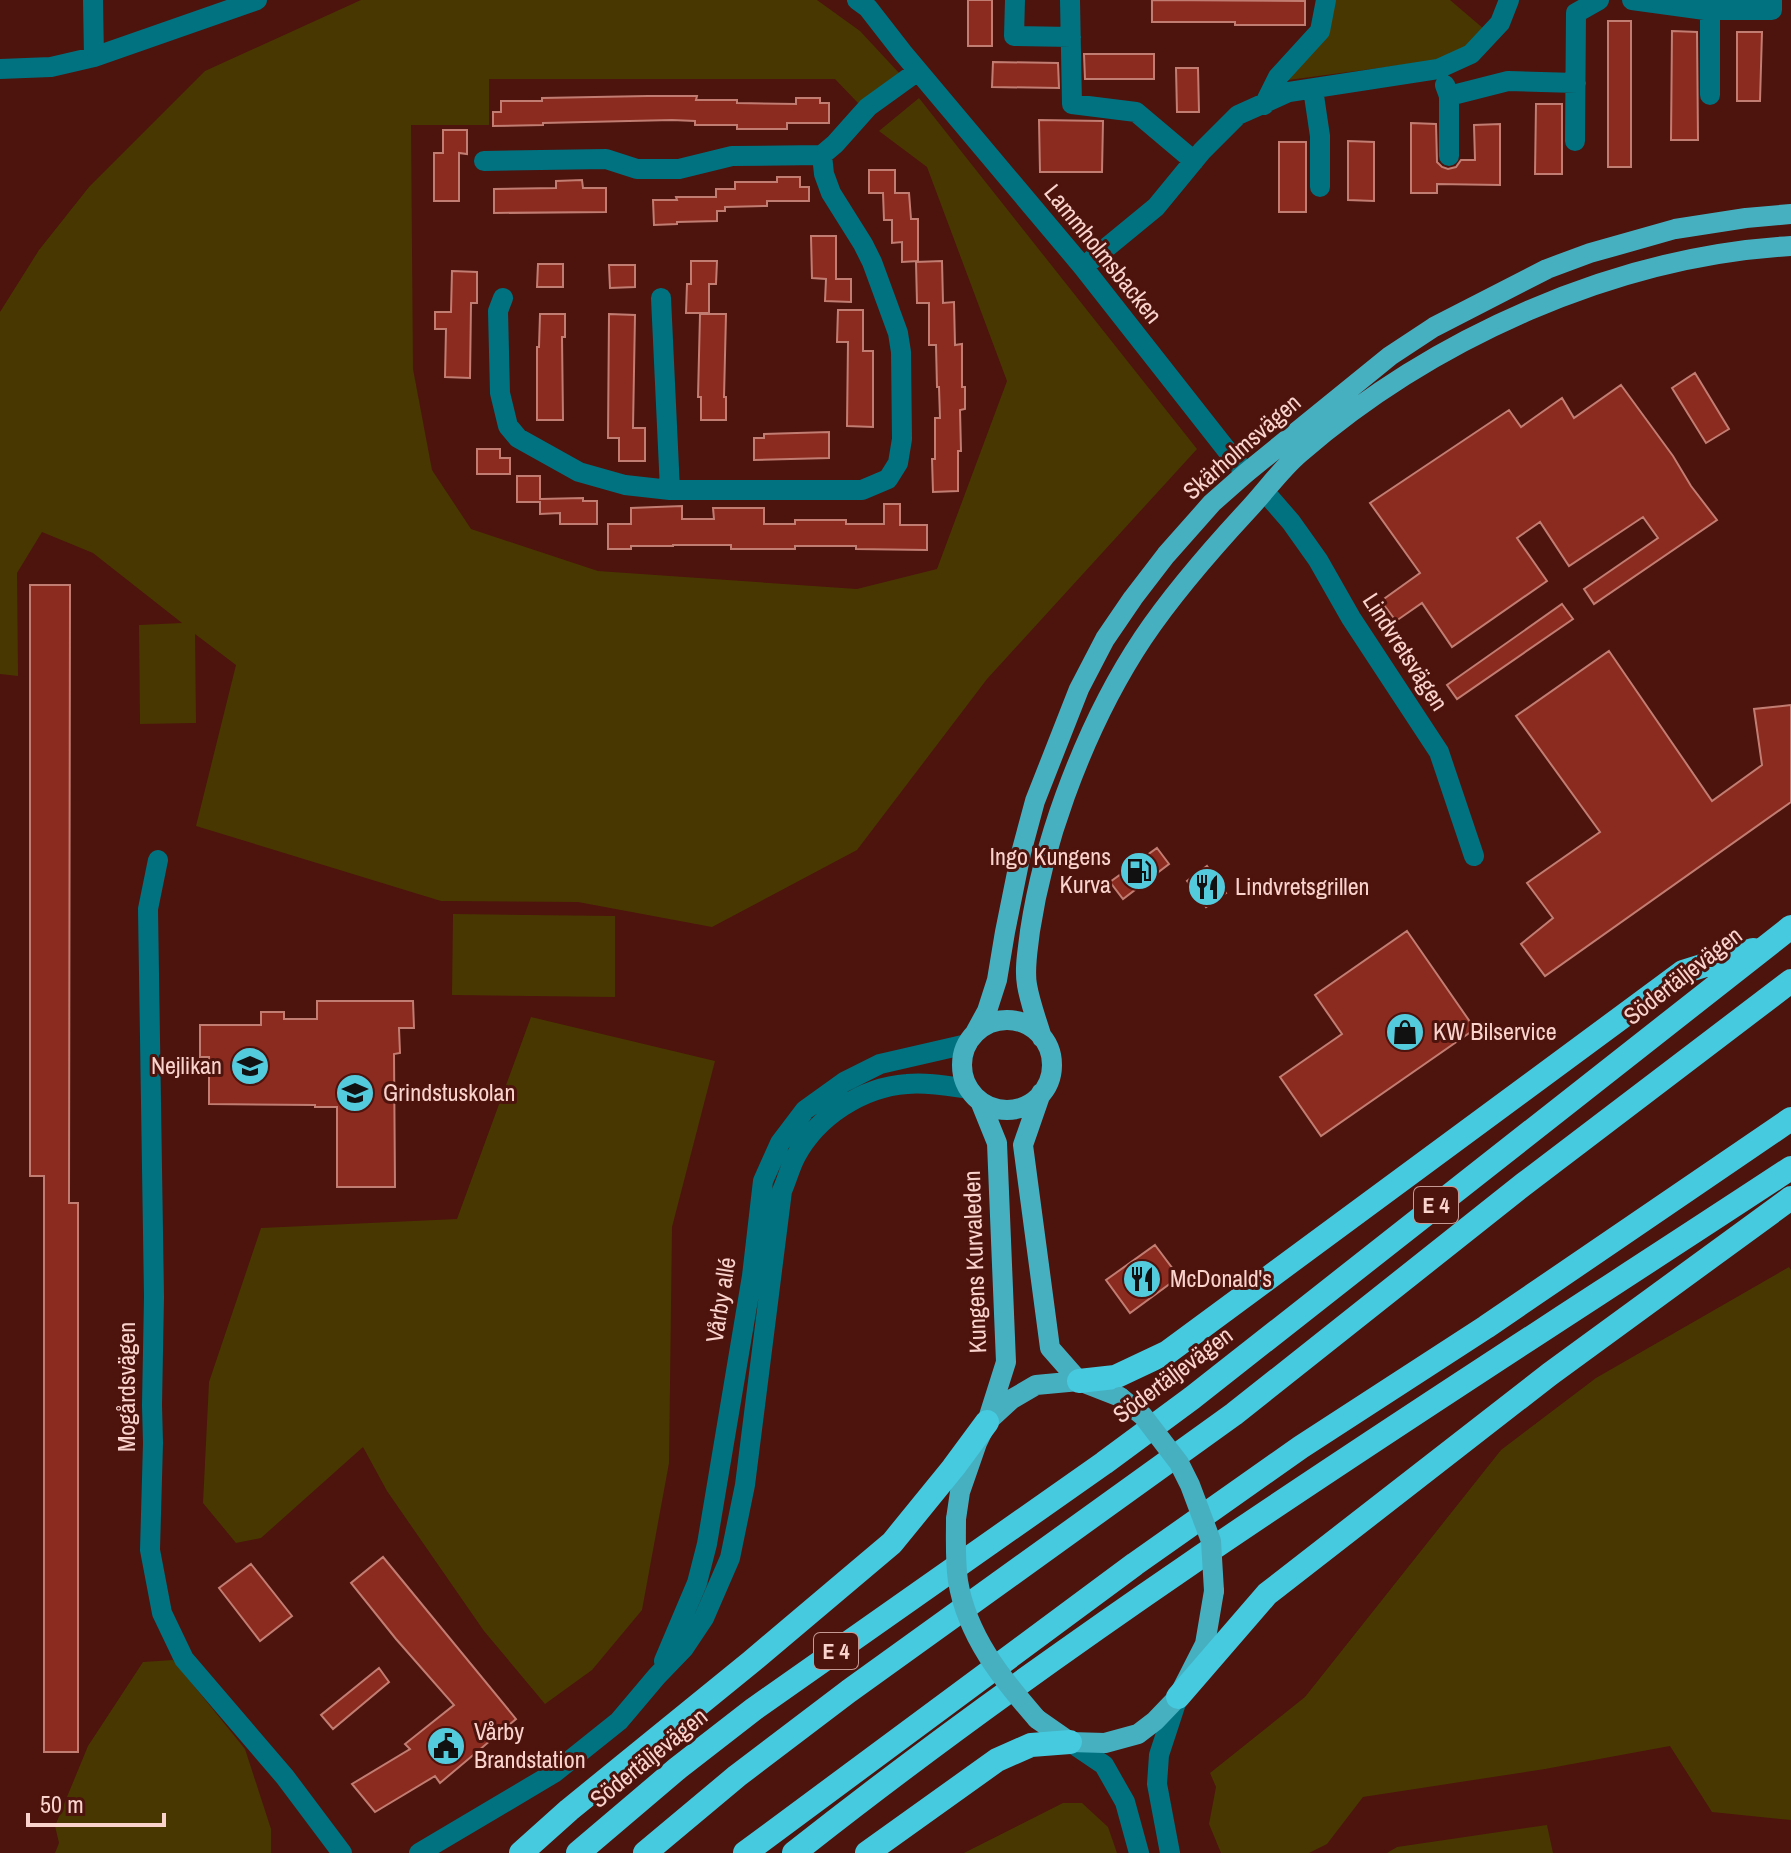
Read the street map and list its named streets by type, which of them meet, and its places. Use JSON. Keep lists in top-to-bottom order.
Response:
{
  "streets": {
    "highway": ["Södertäljevägen", "E 4"],
    "main road": ["Skärholmsvägen", "Kungens Kurvaleden"],
    "street": [
      "Lammholmsbacken",
      "Lindvretsvägen",
      "Vårby allé",
      "Mogårdsvägen"
    ]
  },
  "crossings": [
    ["Lammholmsbacken", "Skärholmsvägen"],
    ["Skärholmsvägen", "Lindvretsvägen"],
    ["Skärholmsvägen", "Kungens Kurvaleden"],
    ["Skärholmsvägen", "Vårby allé"],
    ["Kungens Kurvaleden", "Vårby allé"]
  ],
  "places": {
    "fuel station": ["Ingo Kungens Kurva"],
    "restaurant": ["Lindvretsgrillen", "McDonald's"],
    "shop": ["KW Bilservice"],
    "school or university": ["Nejlikan", "Grindstuskolan"],
    "public building": ["Vårby Brandstation"]
  },
  "scale_bar": "50 m"
}
